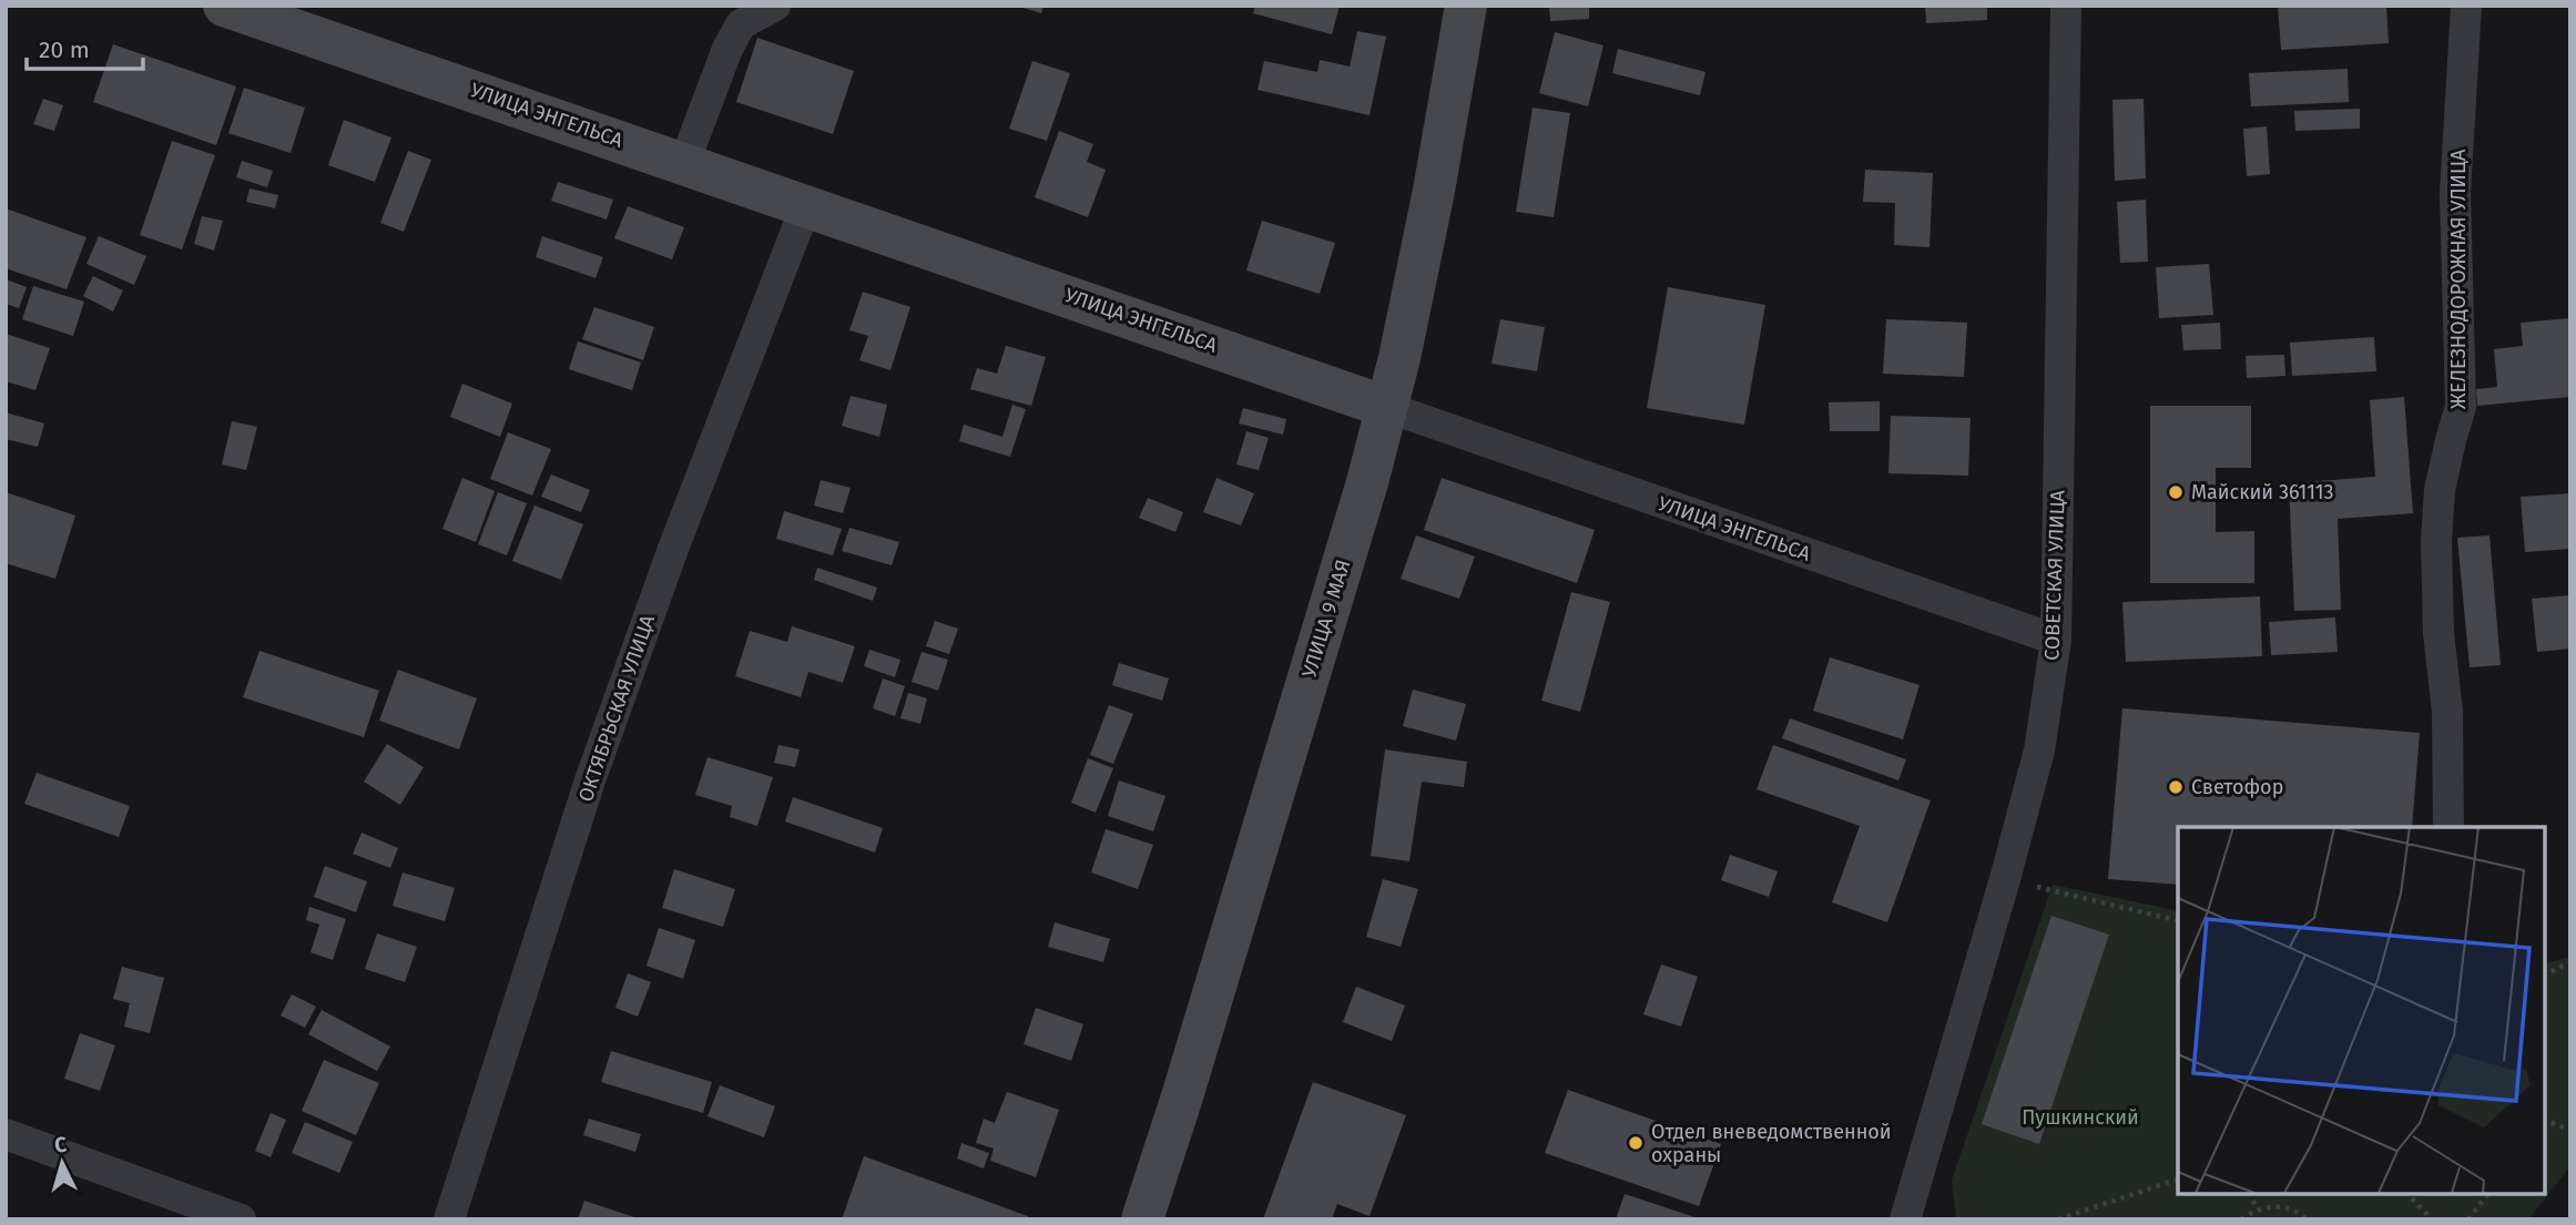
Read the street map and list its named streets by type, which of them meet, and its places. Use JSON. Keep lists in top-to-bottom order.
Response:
{
  "streets": {
    "street": [
      "УЛИЦА ЭНГЕЛЬСА",
      "ЖЕЛЕЗНОДОРОЖНАЯ УЛИЦА",
      "СОВЕТСКАЯ УЛИЦА",
      "УЛИЦА 9 МАЯ",
      "ОКТЯБРЬСКАЯ УЛИЦА"
    ]
  },
  "crossings": [
    ["УЛИЦА ЭНГЕЛЬСА", "СОВЕТСКАЯ УЛИЦА"],
    ["УЛИЦА ЭНГЕЛЬСА", "УЛИЦА 9 МАЯ"],
    ["УЛИЦА ЭНГЕЛЬСА", "ОКТЯБРЬСКАЯ УЛИЦА"]
  ],
  "parks": ["Пушкинский"],
  "places": ["Майский 361113", "Светофор", "Отдел вневедомственной охраны"],
  "scale_bar": "20 m",
  "north": "top"
}
